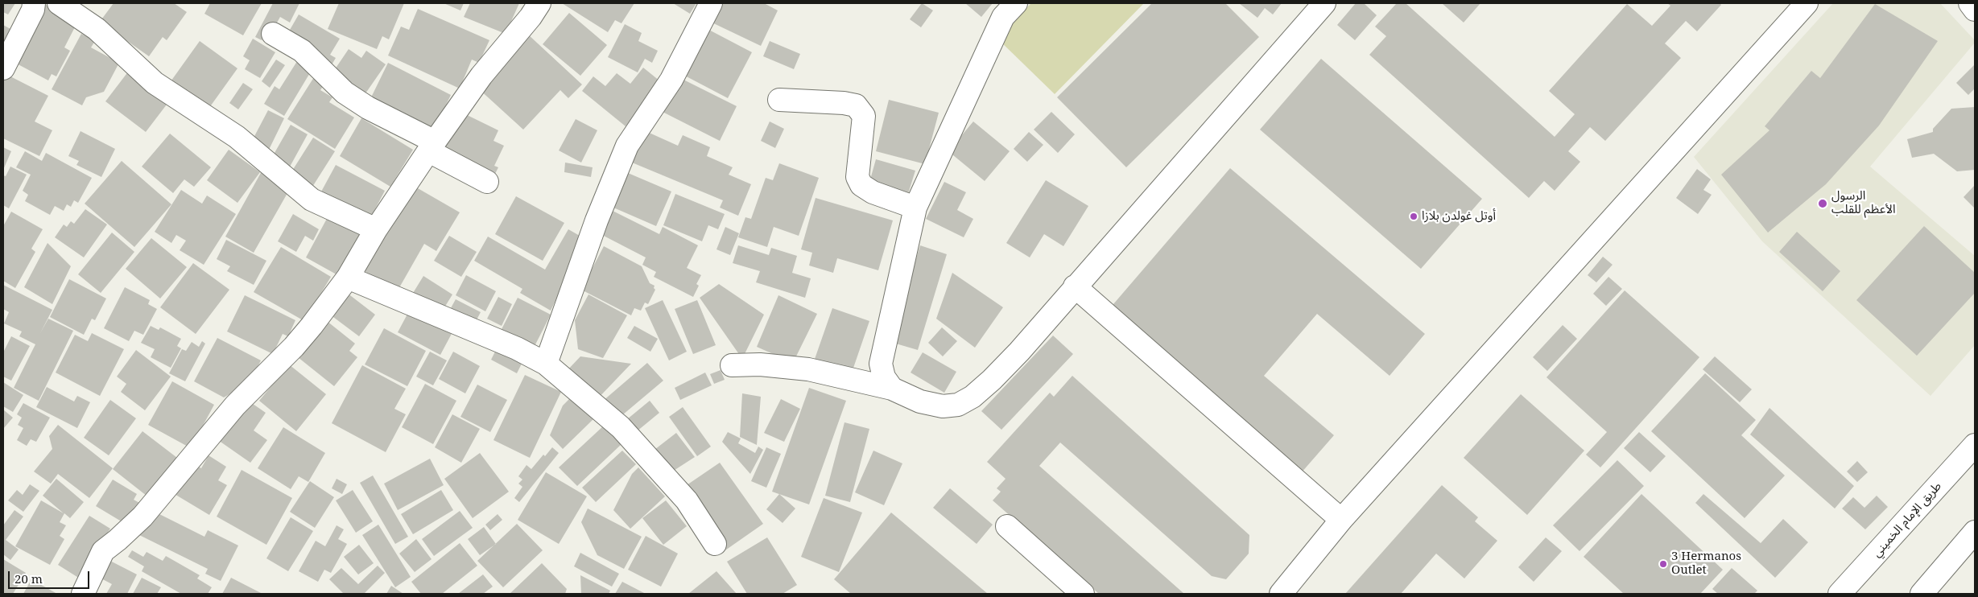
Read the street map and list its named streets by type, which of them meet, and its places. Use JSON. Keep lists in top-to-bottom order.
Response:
{
  "streets": {
    "main road": ["طريق الإمام الخميني"]
  },
  "places": ["الرسول الأعظم للقلب", "أوتل غولدن بلازا", "3 Hermanos Outlet"],
  "scale_bar": "20 m"
}
